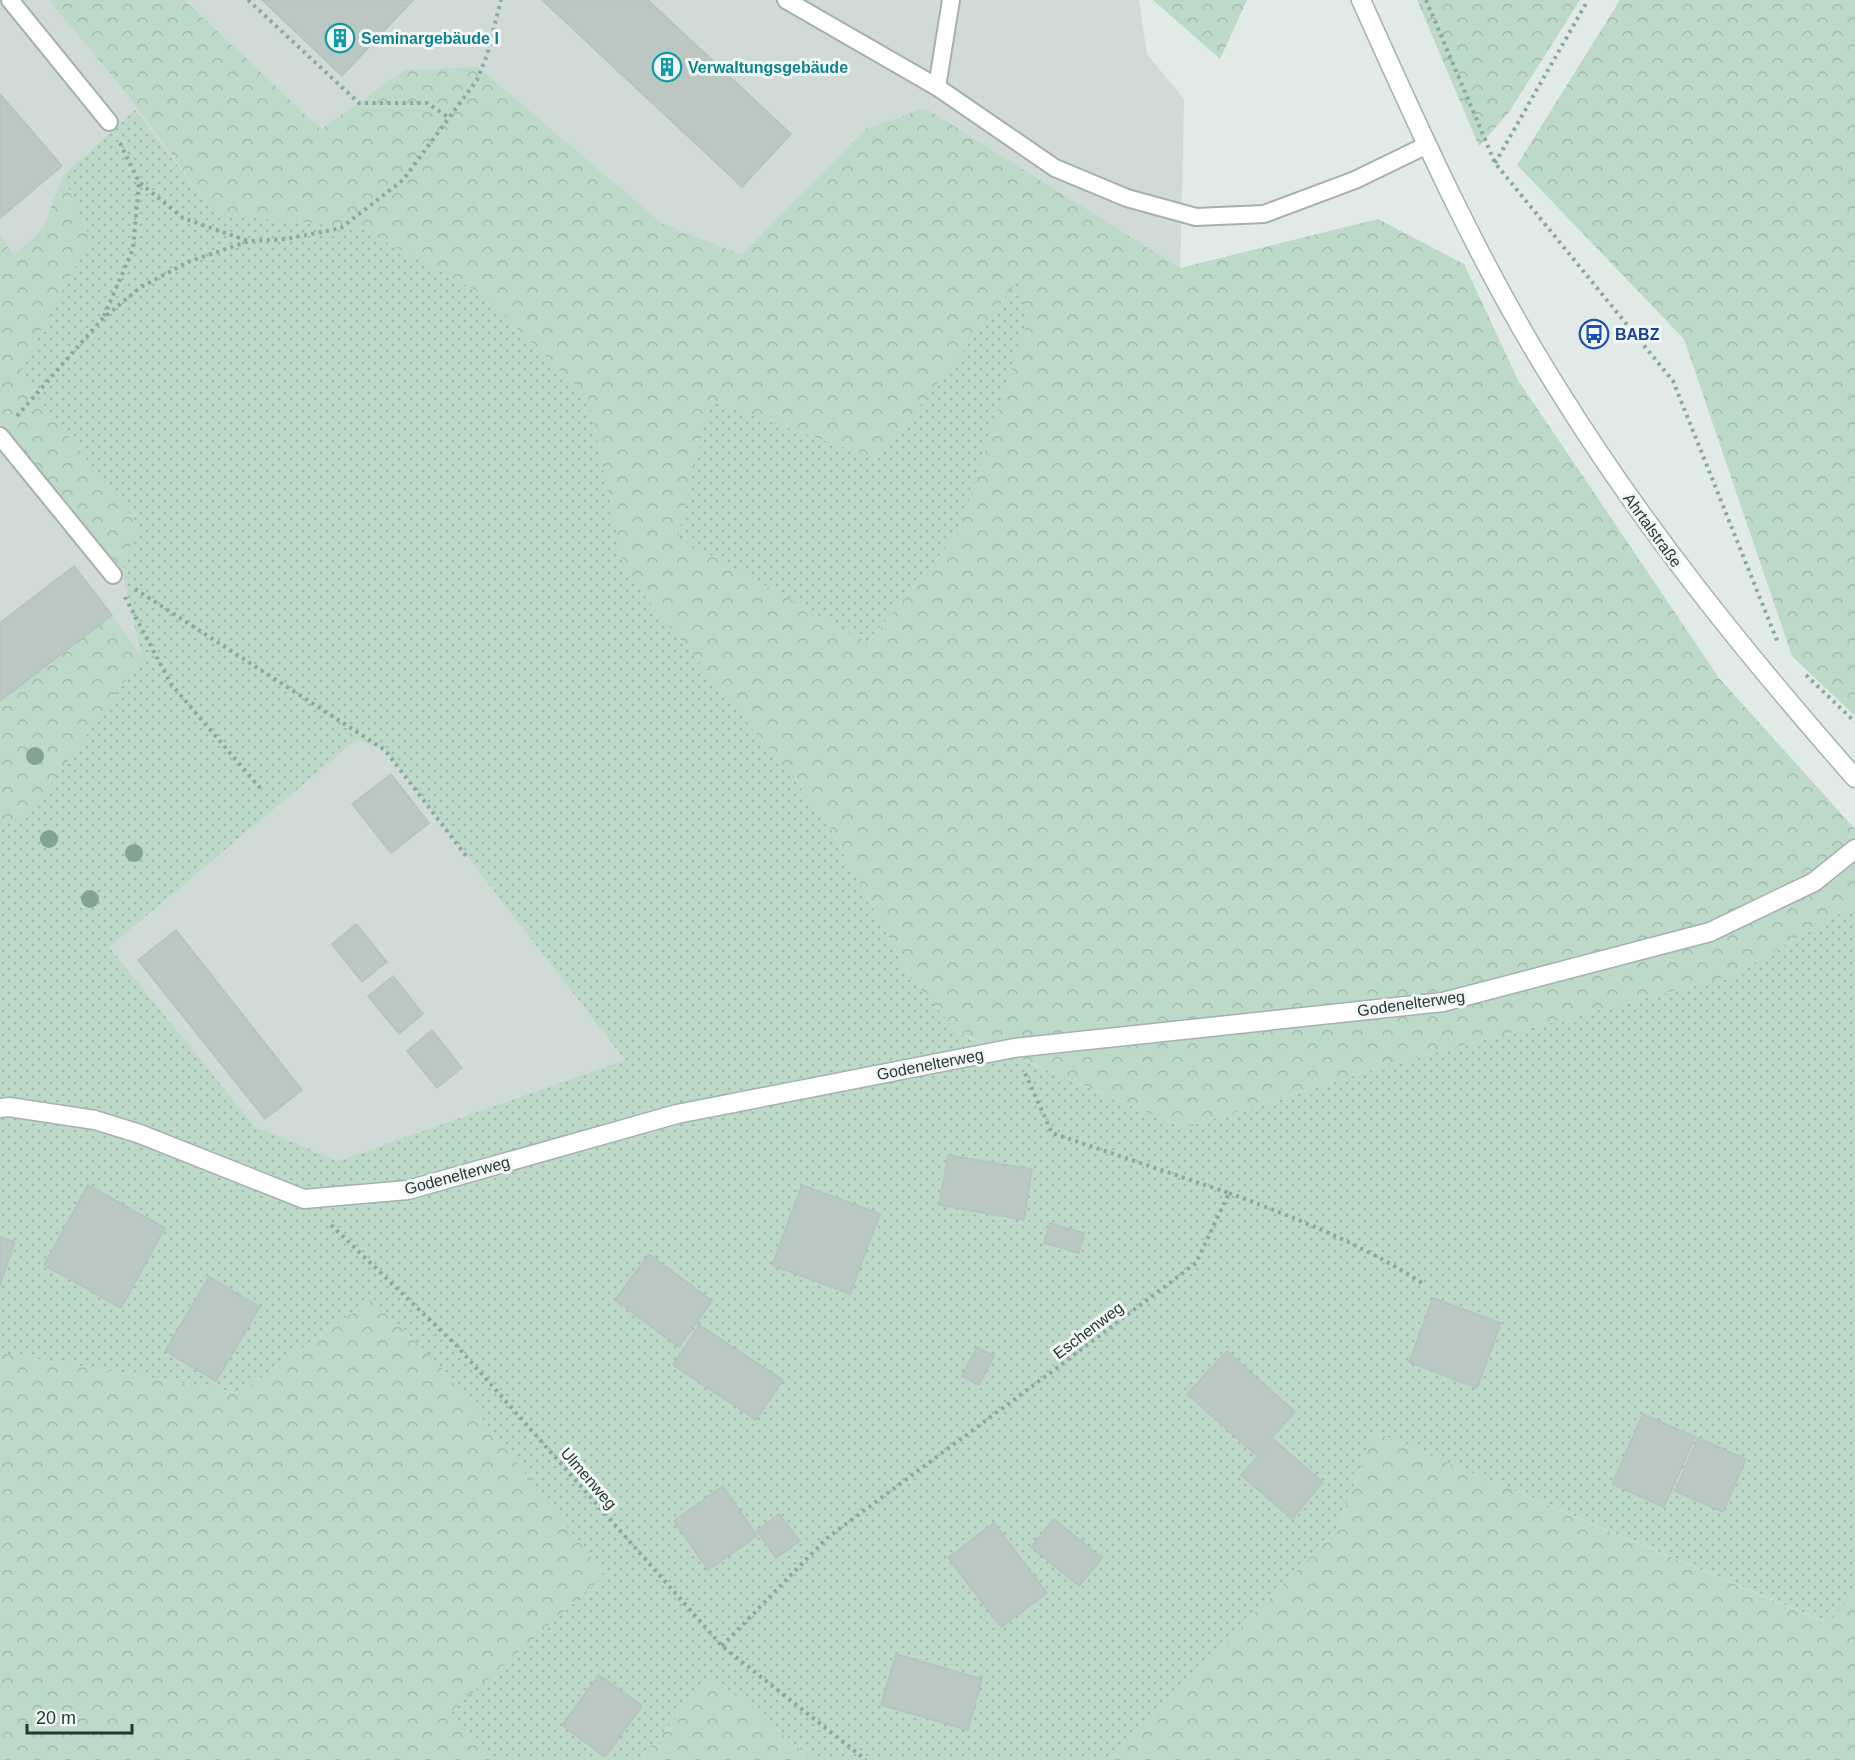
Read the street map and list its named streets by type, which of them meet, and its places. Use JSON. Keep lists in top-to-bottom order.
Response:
{
  "streets": {
    "street": ["Ahrtalstraße", "Godenelterweg"],
    "path": ["Eschenweg", "Ulmenweg"]
  },
  "crossings": [
    ["Godenelterweg", "Ulmenweg"],
    ["Eschenweg", "Ulmenweg"]
  ],
  "places": {
    "building": ["Seminargebäude I", "Verwaltungsgebäude"],
    "bus stop": ["BABZ"]
  },
  "scale_bar": "20 m"
}
